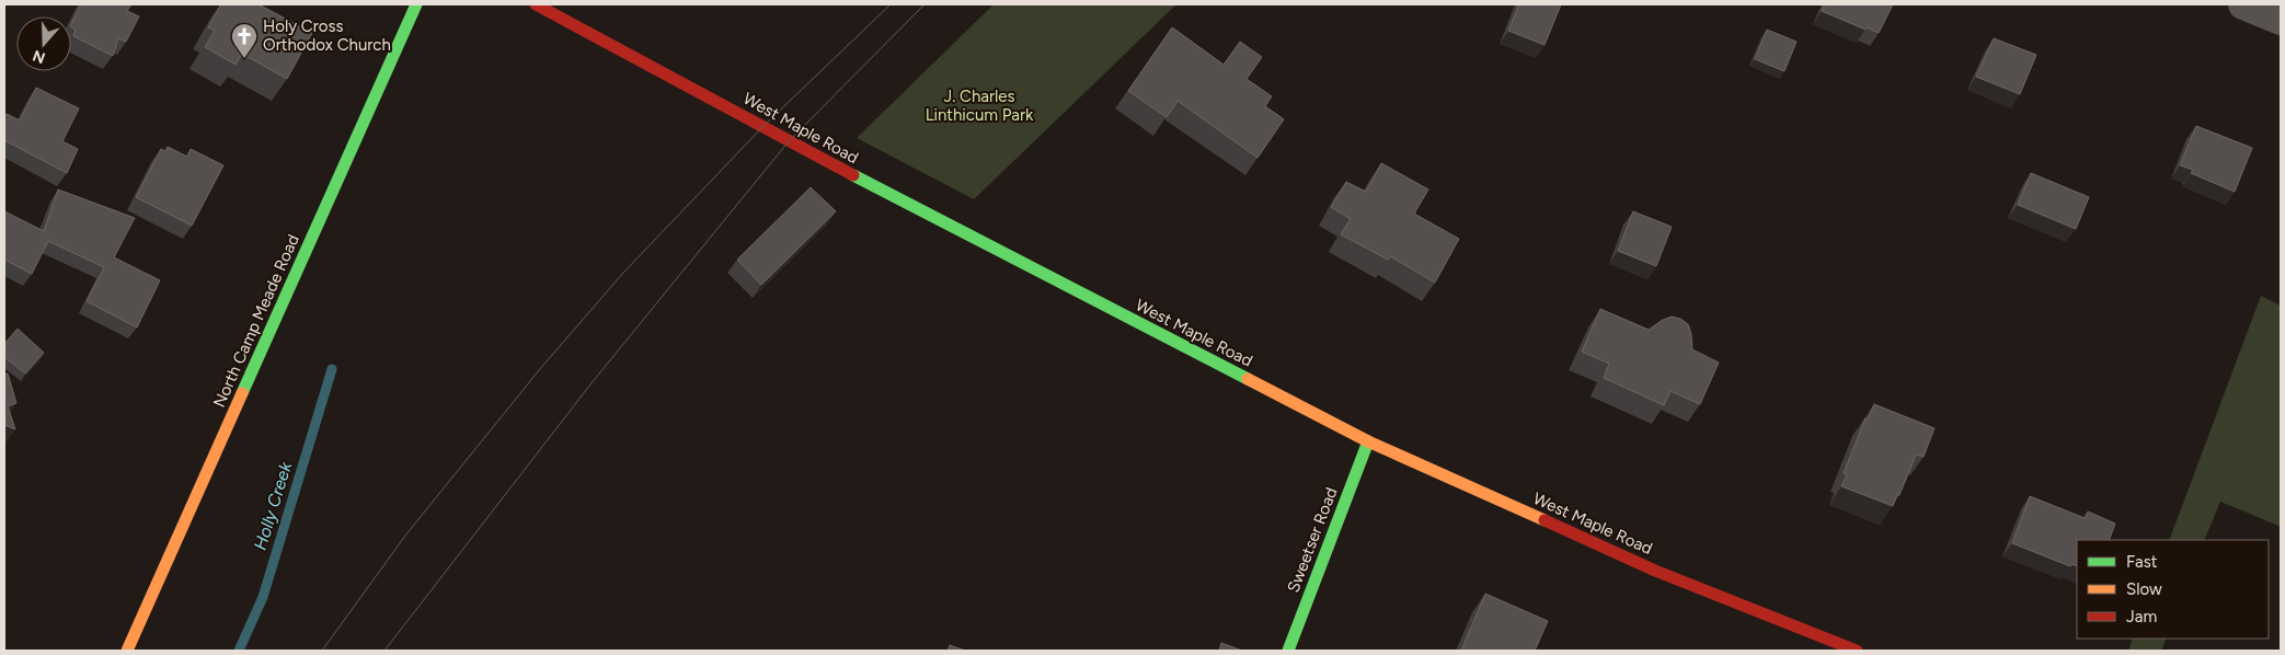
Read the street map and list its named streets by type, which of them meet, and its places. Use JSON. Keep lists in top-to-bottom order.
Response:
{
  "streets": {
    "street": ["West Maple Road", "North Camp Meade Road", "Sweetser Road"]
  },
  "crossings": [
    ["West Maple Road", "Sweetser Road"]
  ],
  "water": ["Holly Creek"],
  "parks": ["J. Charles Linthicum Park"],
  "places": {
    "church": ["Holy Cross Orthodox Church"]
  },
  "legend": ["Fast", "Slow", "Jam"],
  "north": "bottom"
}
